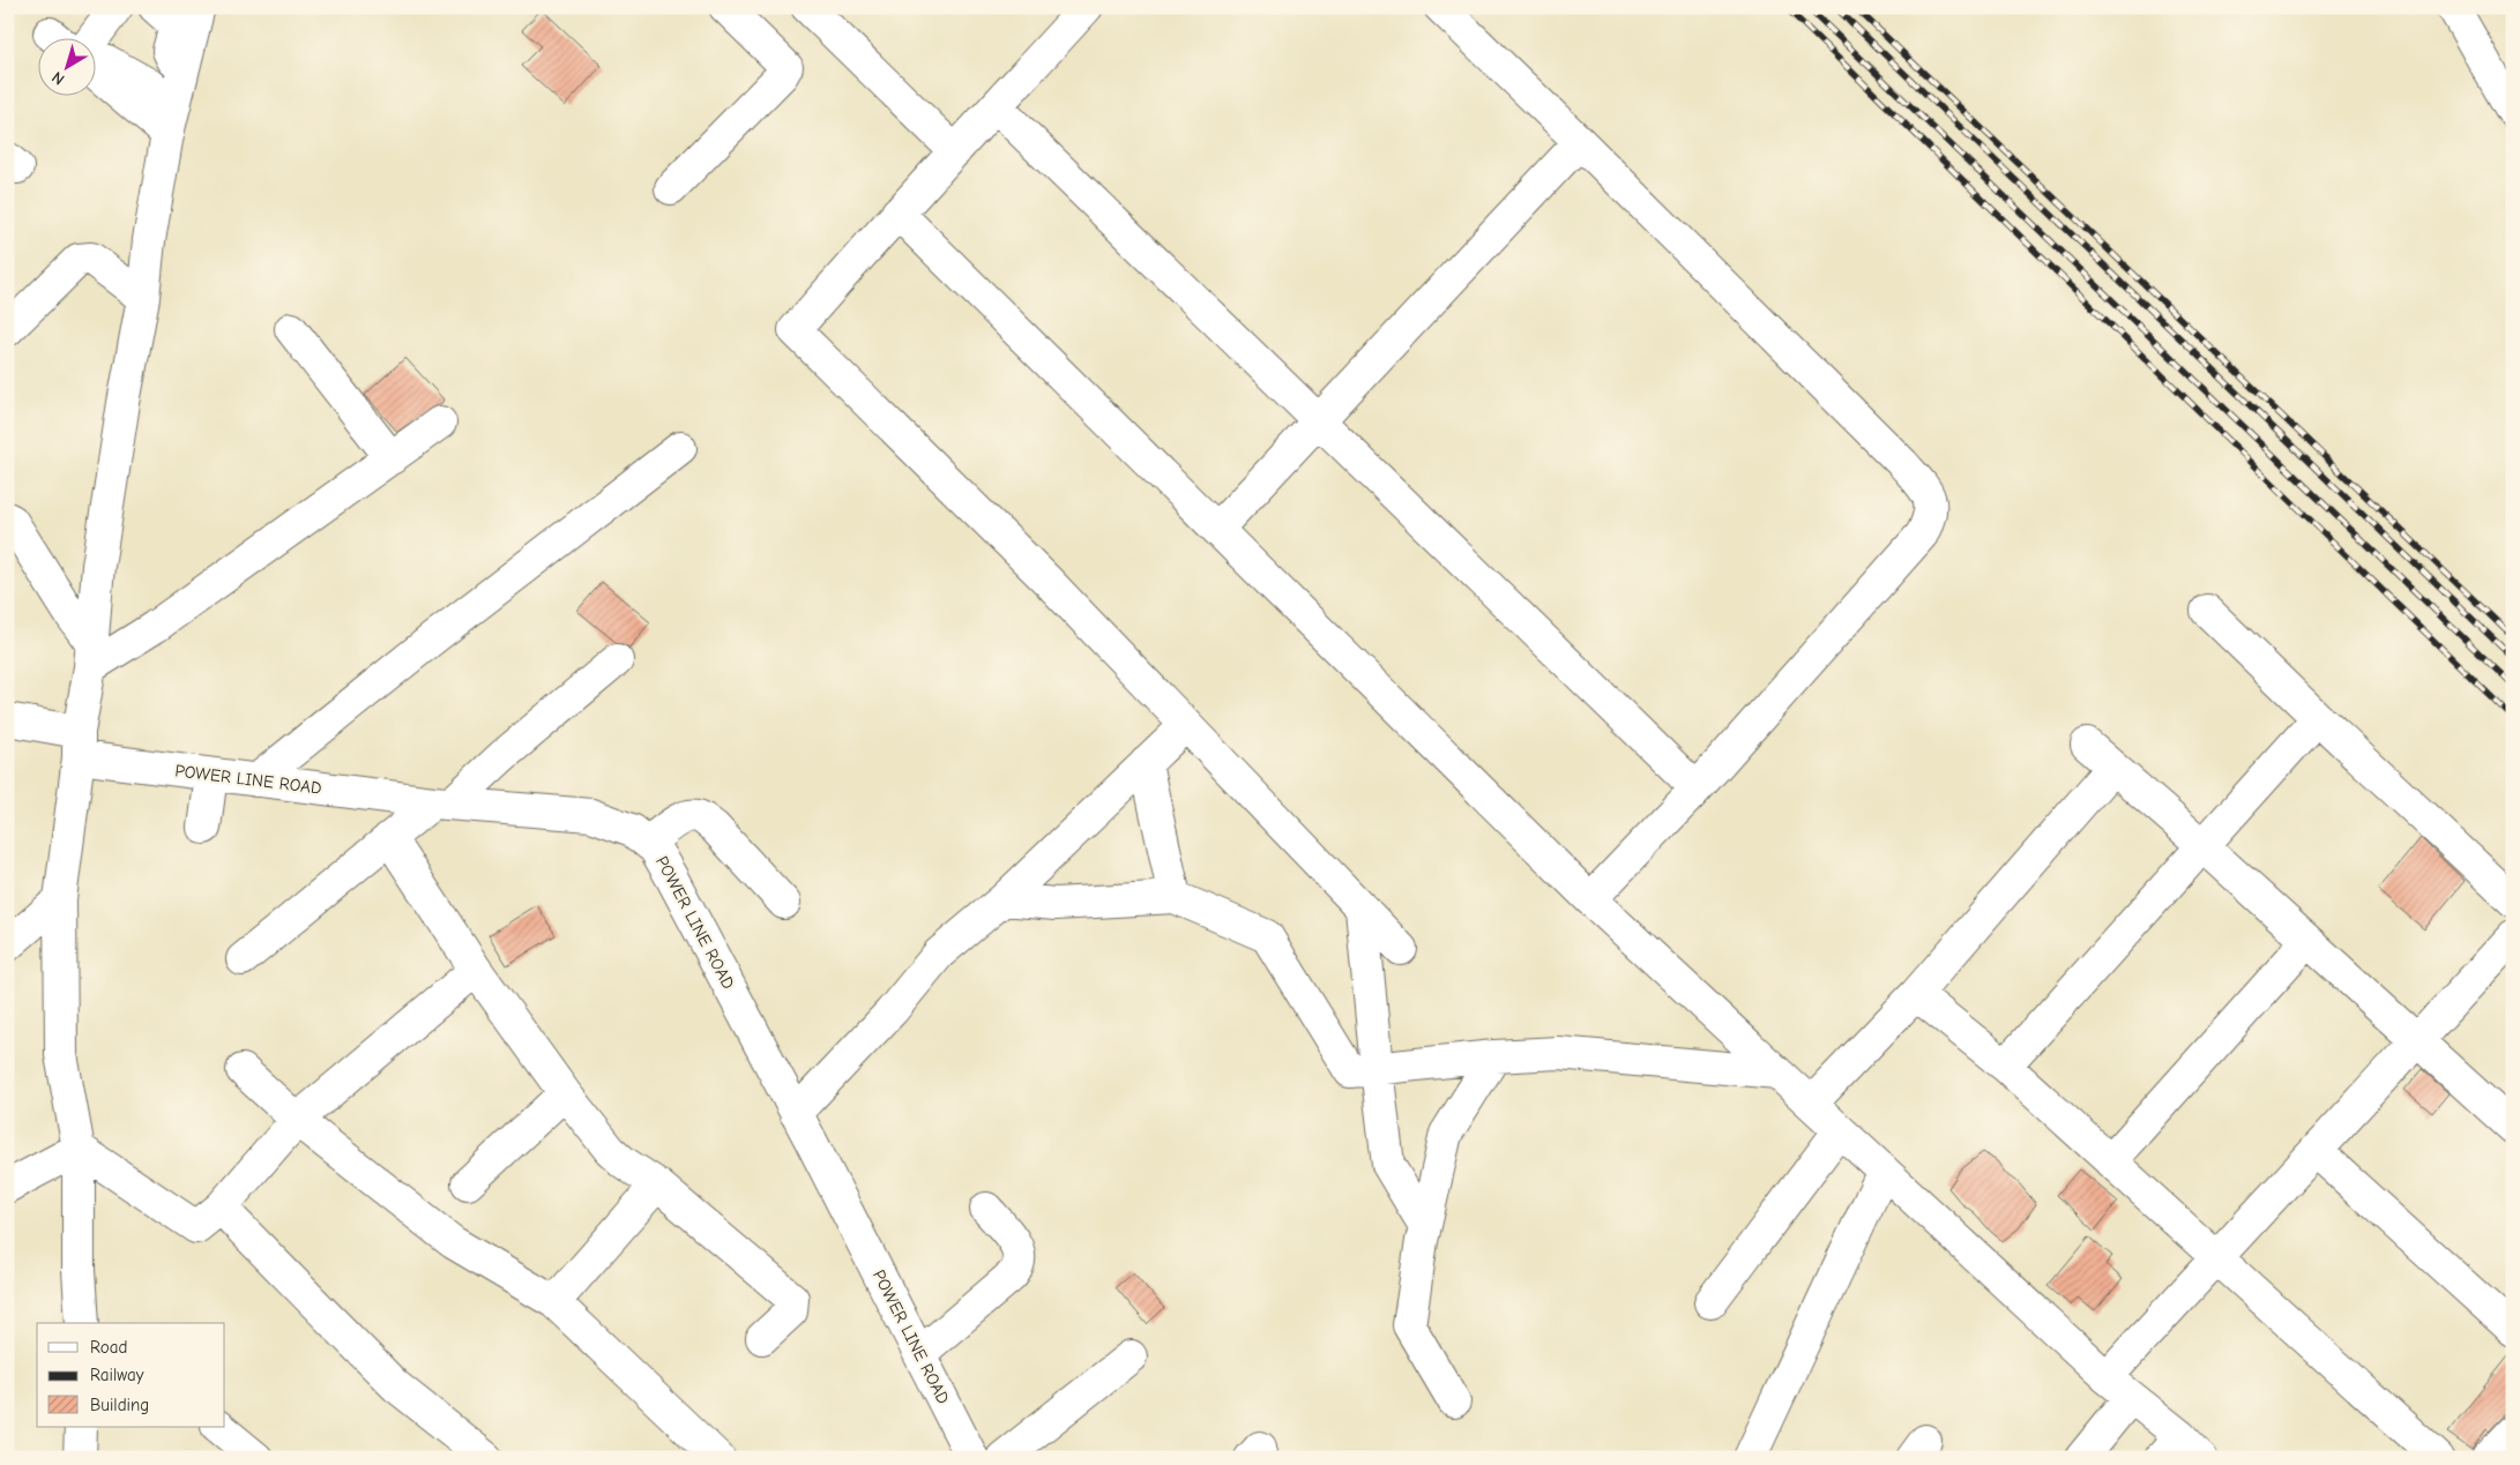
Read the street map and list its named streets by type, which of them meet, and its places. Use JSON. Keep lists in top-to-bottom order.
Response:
{
  "streets": {
    "street": ["POWER LINE ROAD"]
  },
  "legend": ["Road", "Railway", "Building"],
  "north": "bottom left"
}
